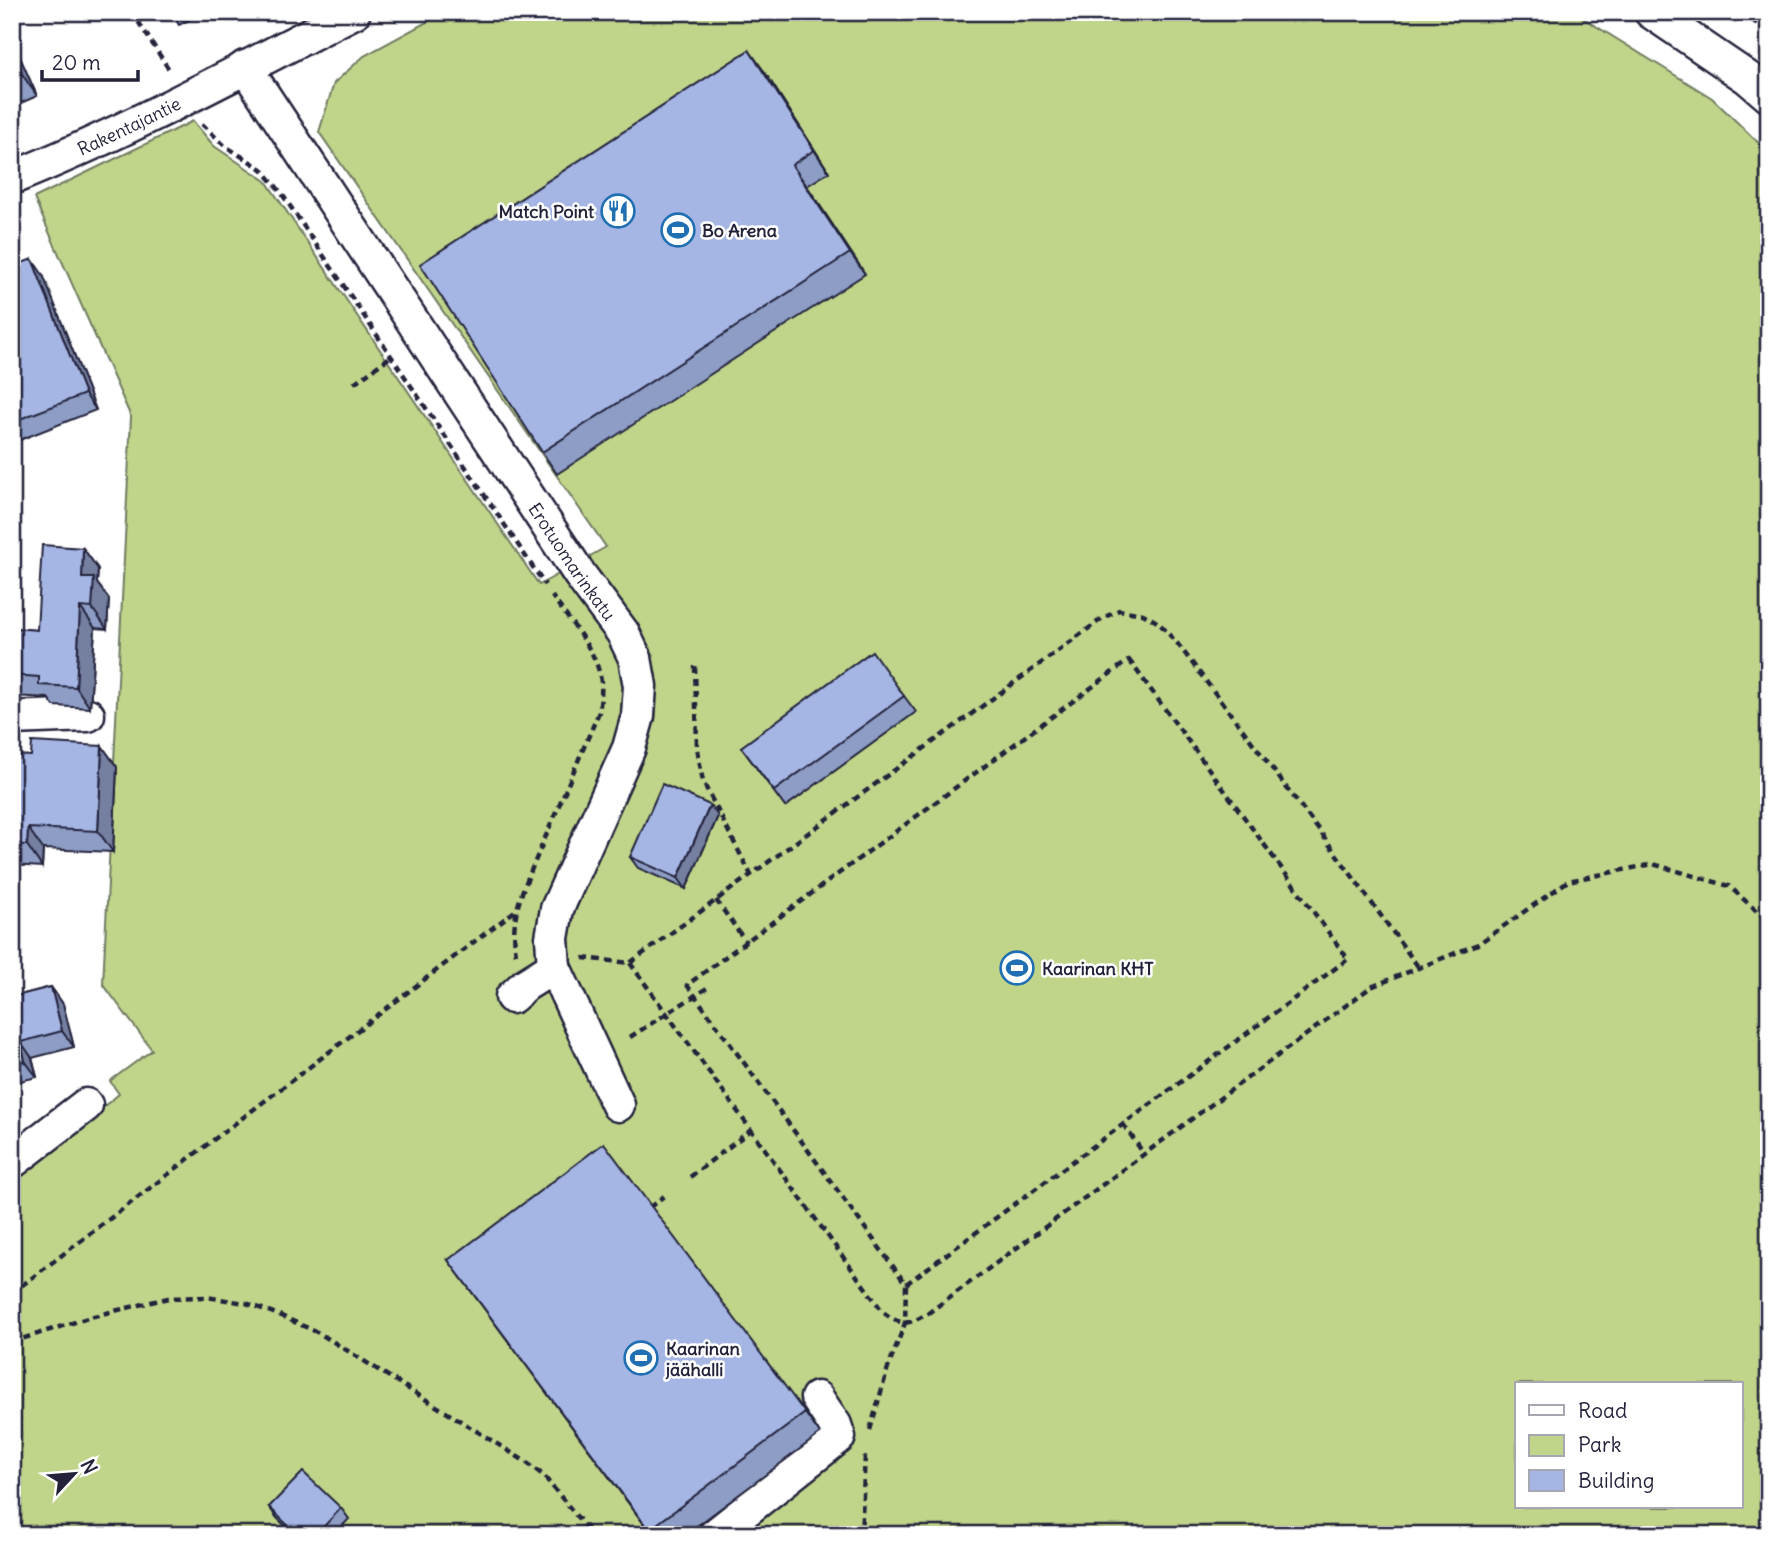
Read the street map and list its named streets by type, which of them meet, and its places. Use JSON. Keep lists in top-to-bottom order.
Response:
{
  "streets": {
    "street": ["Rakentajantie", "Erotuomarinkatu"]
  },
  "crossings": [
    ["Rakentajantie", "Erotuomarinkatu"]
  ],
  "places": {
    "restaurant": ["Match Point"],
    "sports": ["Bo Arena", "Kaarinan KHT", "Kaarinan jäähalli"]
  },
  "legend": ["Road", "Park", "Building"],
  "scale_bar": "20 m",
  "north": "top right"
}
